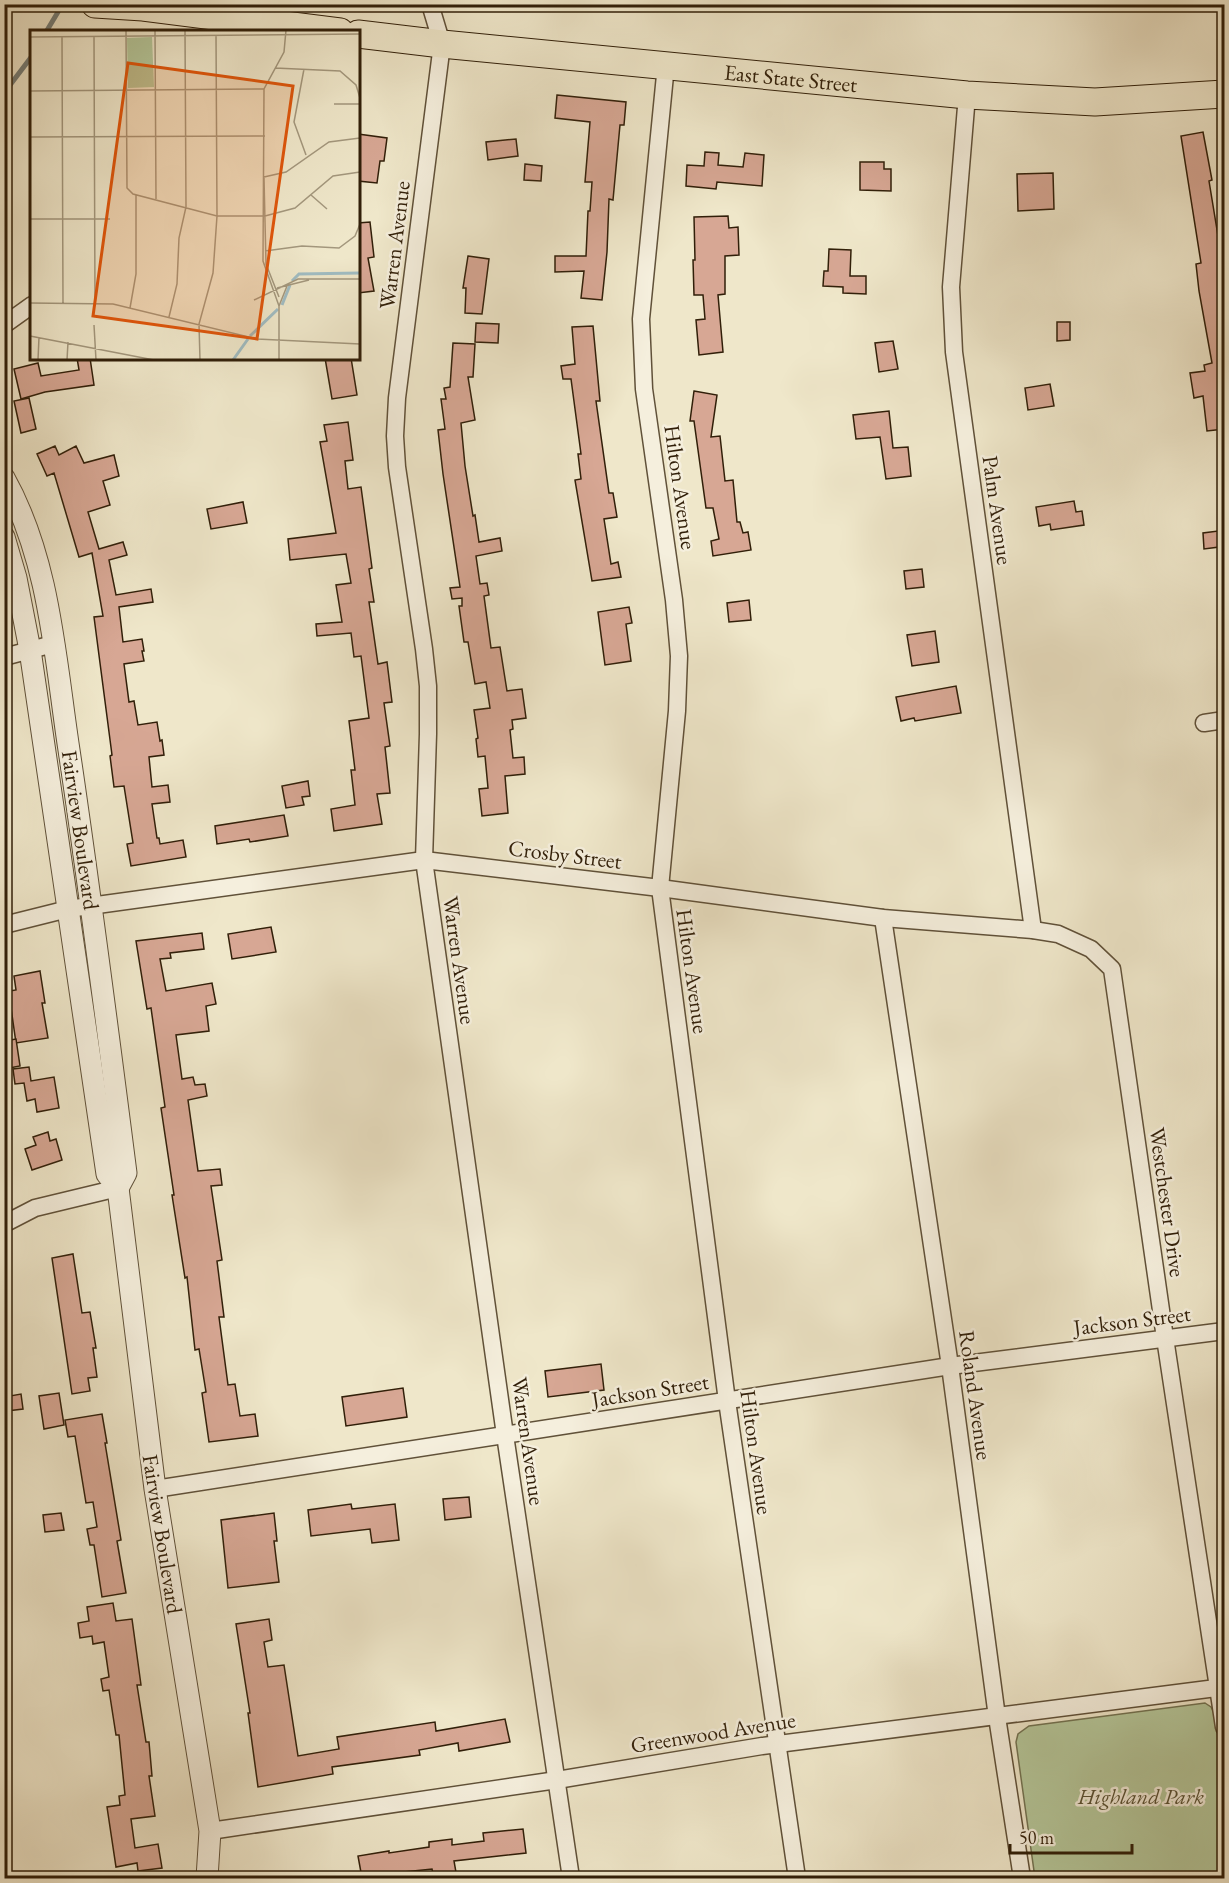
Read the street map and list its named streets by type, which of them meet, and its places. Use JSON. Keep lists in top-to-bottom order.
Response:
{
  "streets": {
    "main road": ["East State Street"],
    "street": [
      "Warren Avenue",
      "Hilton Avenue",
      "Palm Avenue",
      "Fairview Boulevard",
      "Crosby Street",
      "Westchester Drive",
      "Jackson Street",
      "Roland Avenue",
      "Greenwood Avenue"
    ]
  },
  "crossings": [
    ["East State Street", "Warren Avenue"],
    ["East State Street", "Hilton Avenue"],
    ["East State Street", "Palm Avenue"],
    ["Warren Avenue", "Crosby Street"],
    ["Warren Avenue", "Jackson Street"],
    ["Warren Avenue", "Greenwood Avenue"],
    ["Hilton Avenue", "Crosby Street"],
    ["Hilton Avenue", "Jackson Street"],
    ["Hilton Avenue", "Greenwood Avenue"],
    ["Palm Avenue", "Crosby Street"],
    ["Fairview Boulevard", "Crosby Street"],
    ["Fairview Boulevard", "Jackson Street"],
    ["Fairview Boulevard", "Greenwood Avenue"],
    ["Crosby Street", "Westchester Drive"],
    ["Crosby Street", "Roland Avenue"],
    ["Westchester Drive", "Jackson Street"],
    ["Westchester Drive", "Greenwood Avenue"],
    ["Jackson Street", "Roland Avenue"],
    ["Roland Avenue", "Greenwood Avenue"]
  ],
  "parks": ["Highland Park"],
  "scale_bar": "50 m"
}
